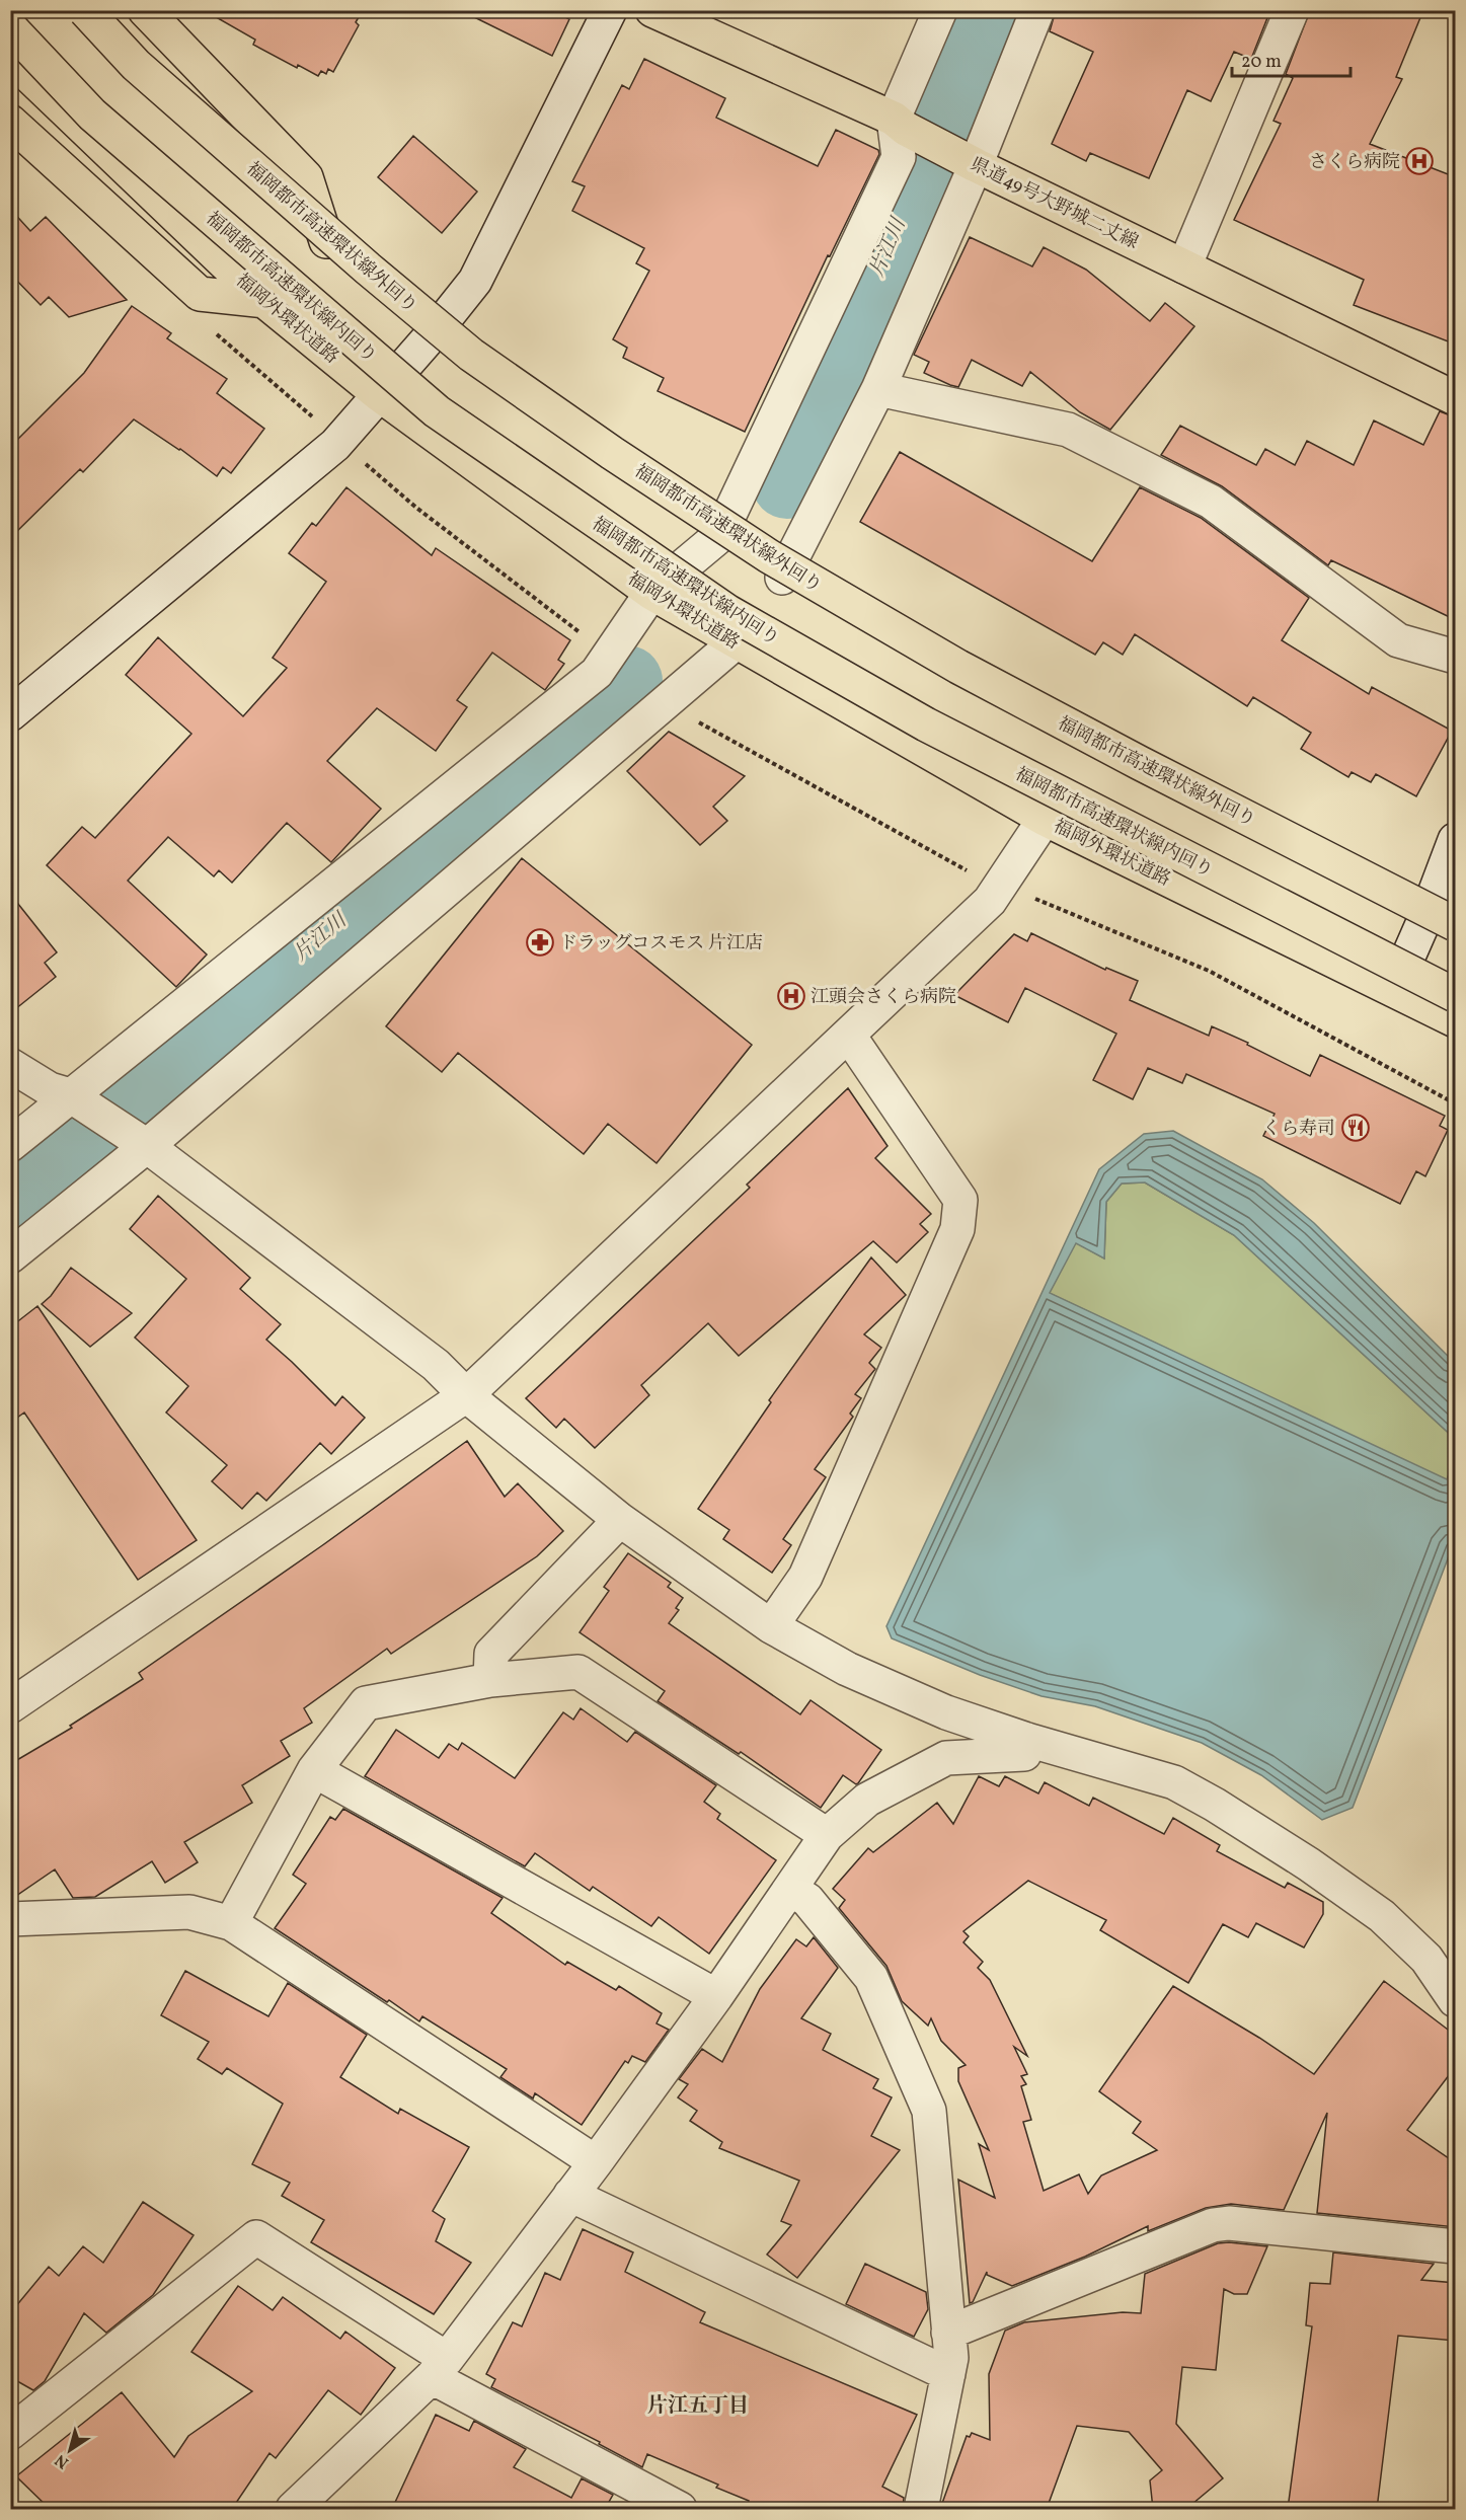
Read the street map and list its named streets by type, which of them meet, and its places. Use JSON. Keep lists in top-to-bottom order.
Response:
{
  "streets": {
    "main road": [
      "県道49号大野城二丈線",
      "福岡都市高速環状線外回り",
      "福岡都市高速環状線内回り",
      "福岡外環状道路"
    ]
  },
  "districts": ["片江五丁目"],
  "water": ["片江川"],
  "places": {
    "hospital": ["さくら病院", "江頭会さくら病院"],
    "pharmacy": ["ドラッグコスモス 片江店"],
    "restaurant": ["くら寿司"]
  },
  "scale_bar": "20 m",
  "north": "bottom left"
}
